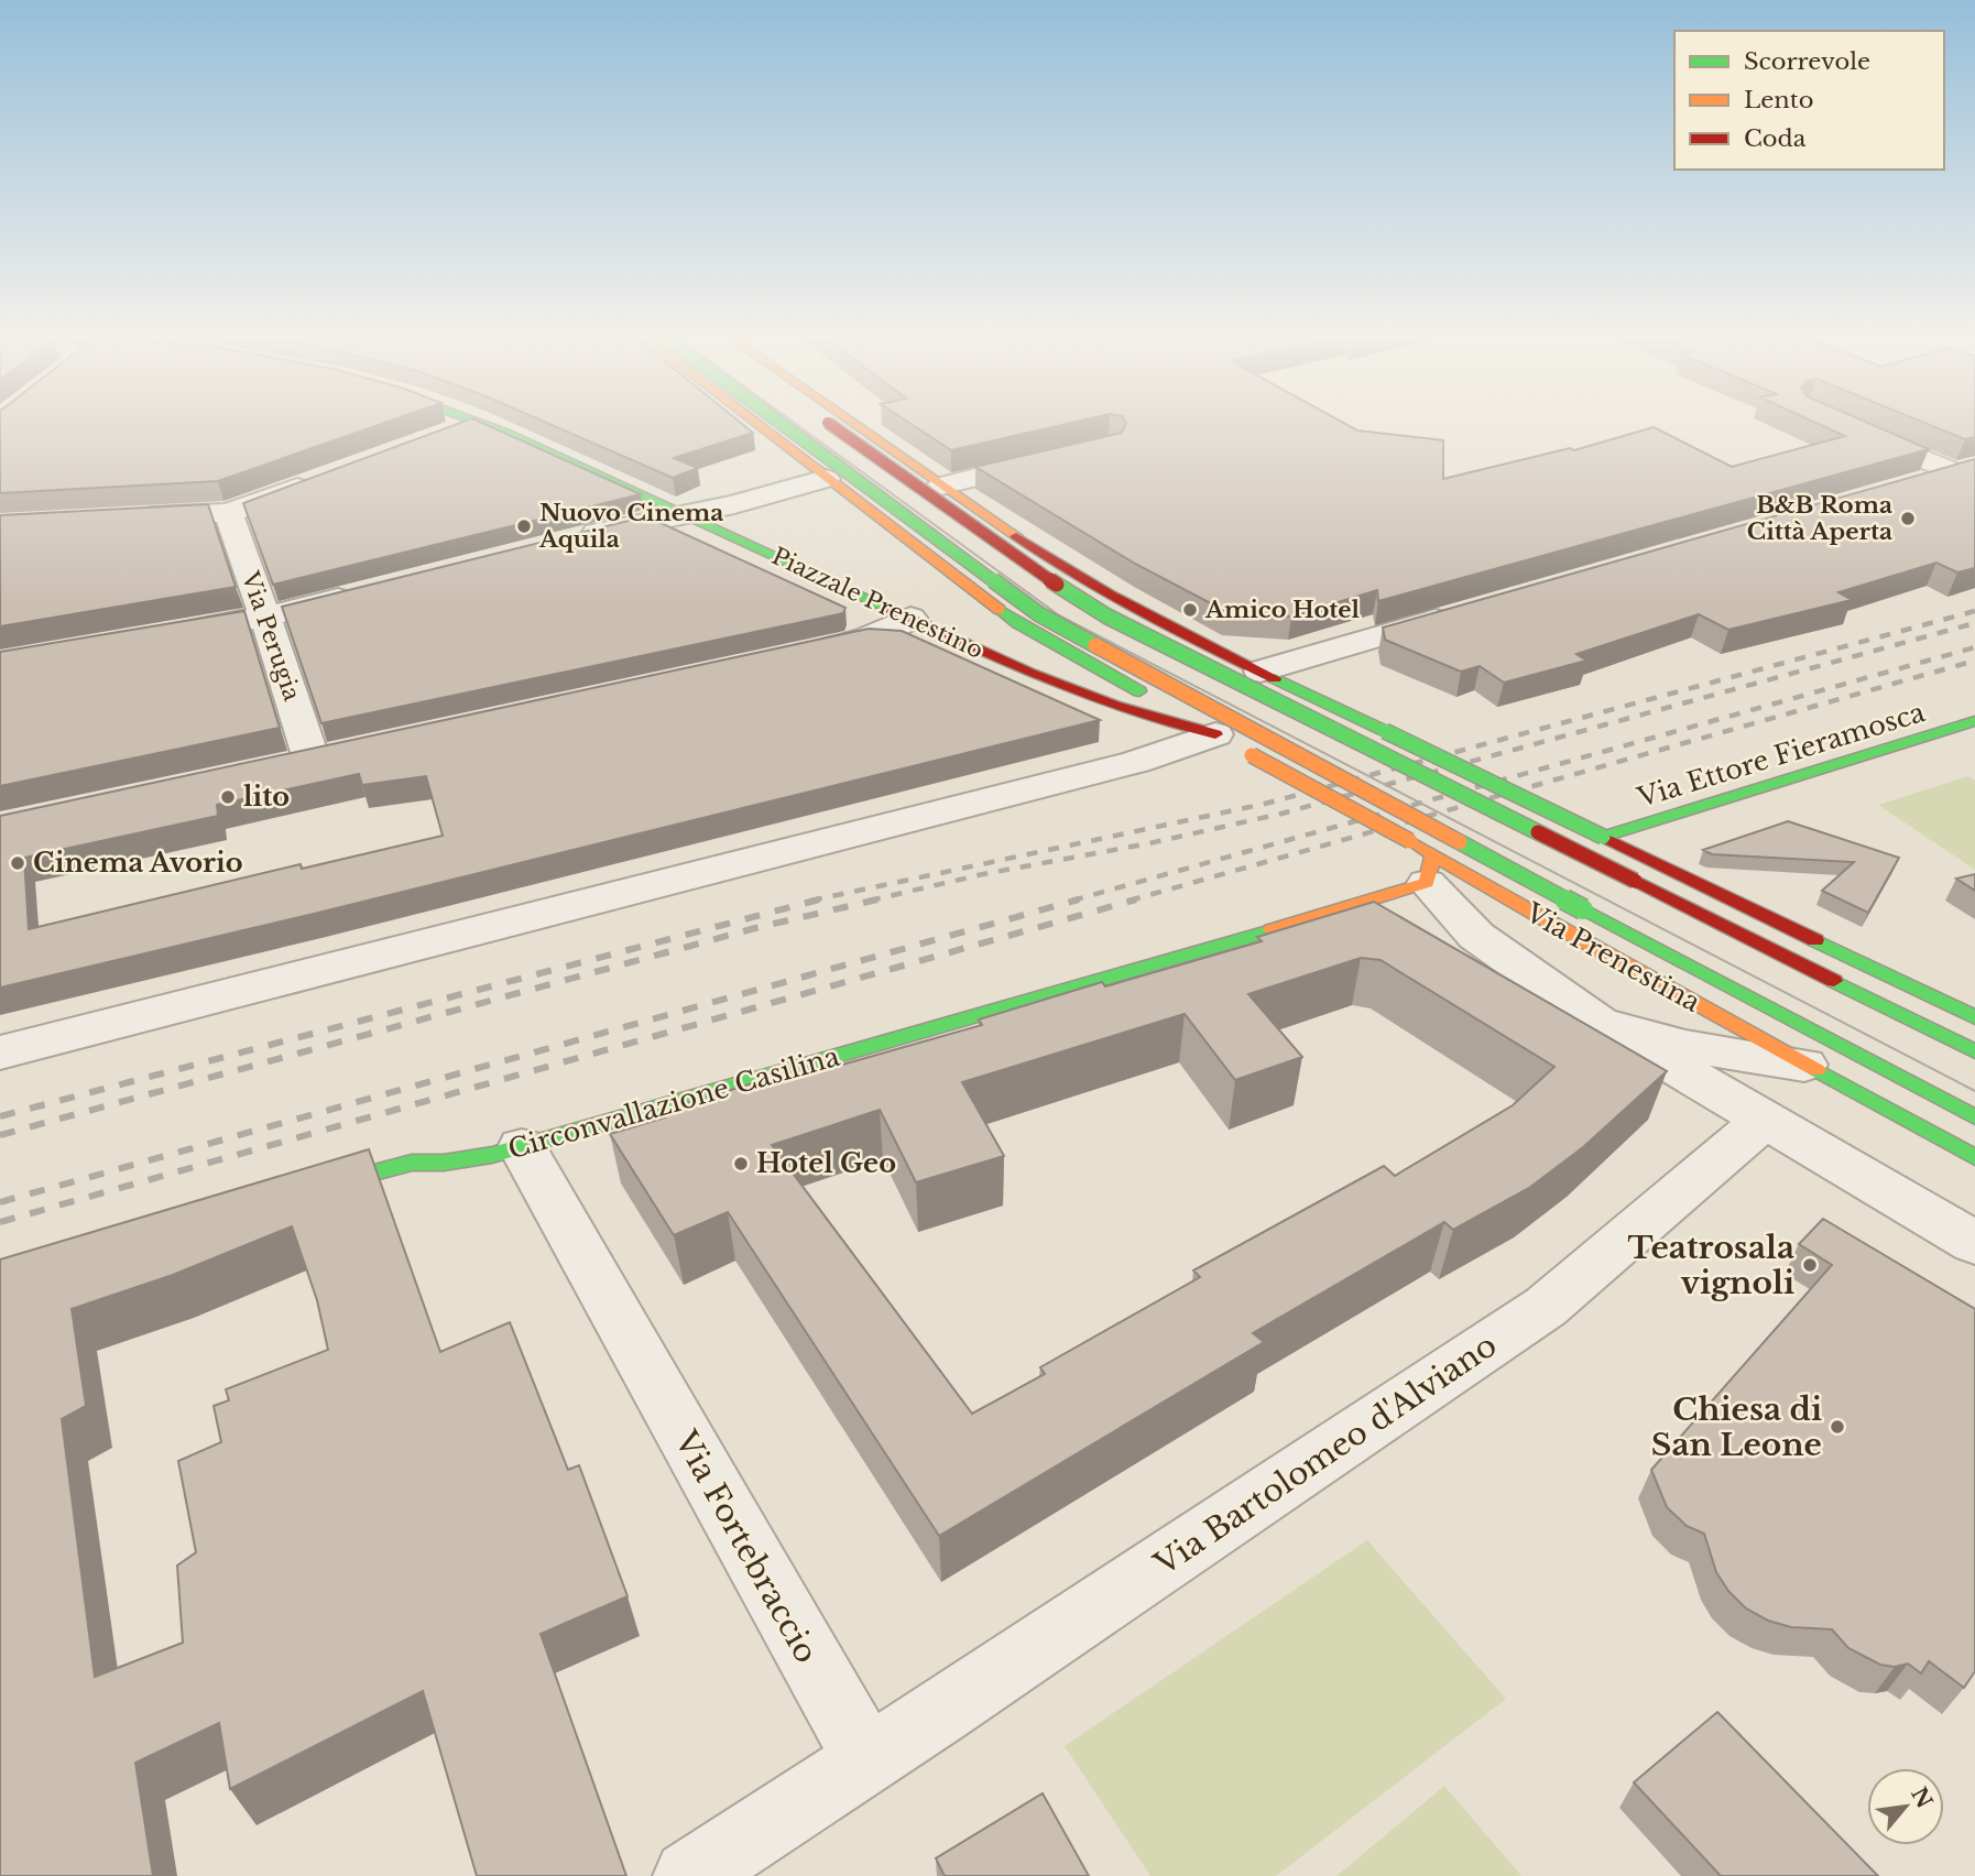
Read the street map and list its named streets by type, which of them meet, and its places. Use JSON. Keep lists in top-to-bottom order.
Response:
{
  "streets": {
    "main road": [
      "Piazzale Prenestino",
      "Via Ettore Fieramosca",
      "Via Prenestina",
      "Circonvallazione Casilina"
    ],
    "street": ["Via Perugia", "Via Bartolomeo d'Alviano", "Via Fortebraccio"]
  },
  "crossings": [
    ["Piazzale Prenestino", "Via Prenestina"],
    ["Via Prenestina", "Circonvallazione Casilina"],
    ["Circonvallazione Casilina", "Via Fortebraccio"],
    ["Via Bartolomeo d'Alviano", "Via Fortebraccio"]
  ],
  "places": [
    "B&B Roma Città Aperta",
    "Nuovo Cinema Aquila",
    "Amico Hotel",
    "lito",
    "Cinema Avorio",
    "Hotel Geo",
    "Teatrosala vignoli",
    "Chiesa di San Leone"
  ],
  "legend": ["Scorrevole", "Lento", "Coda"],
  "north": "top right"
}
